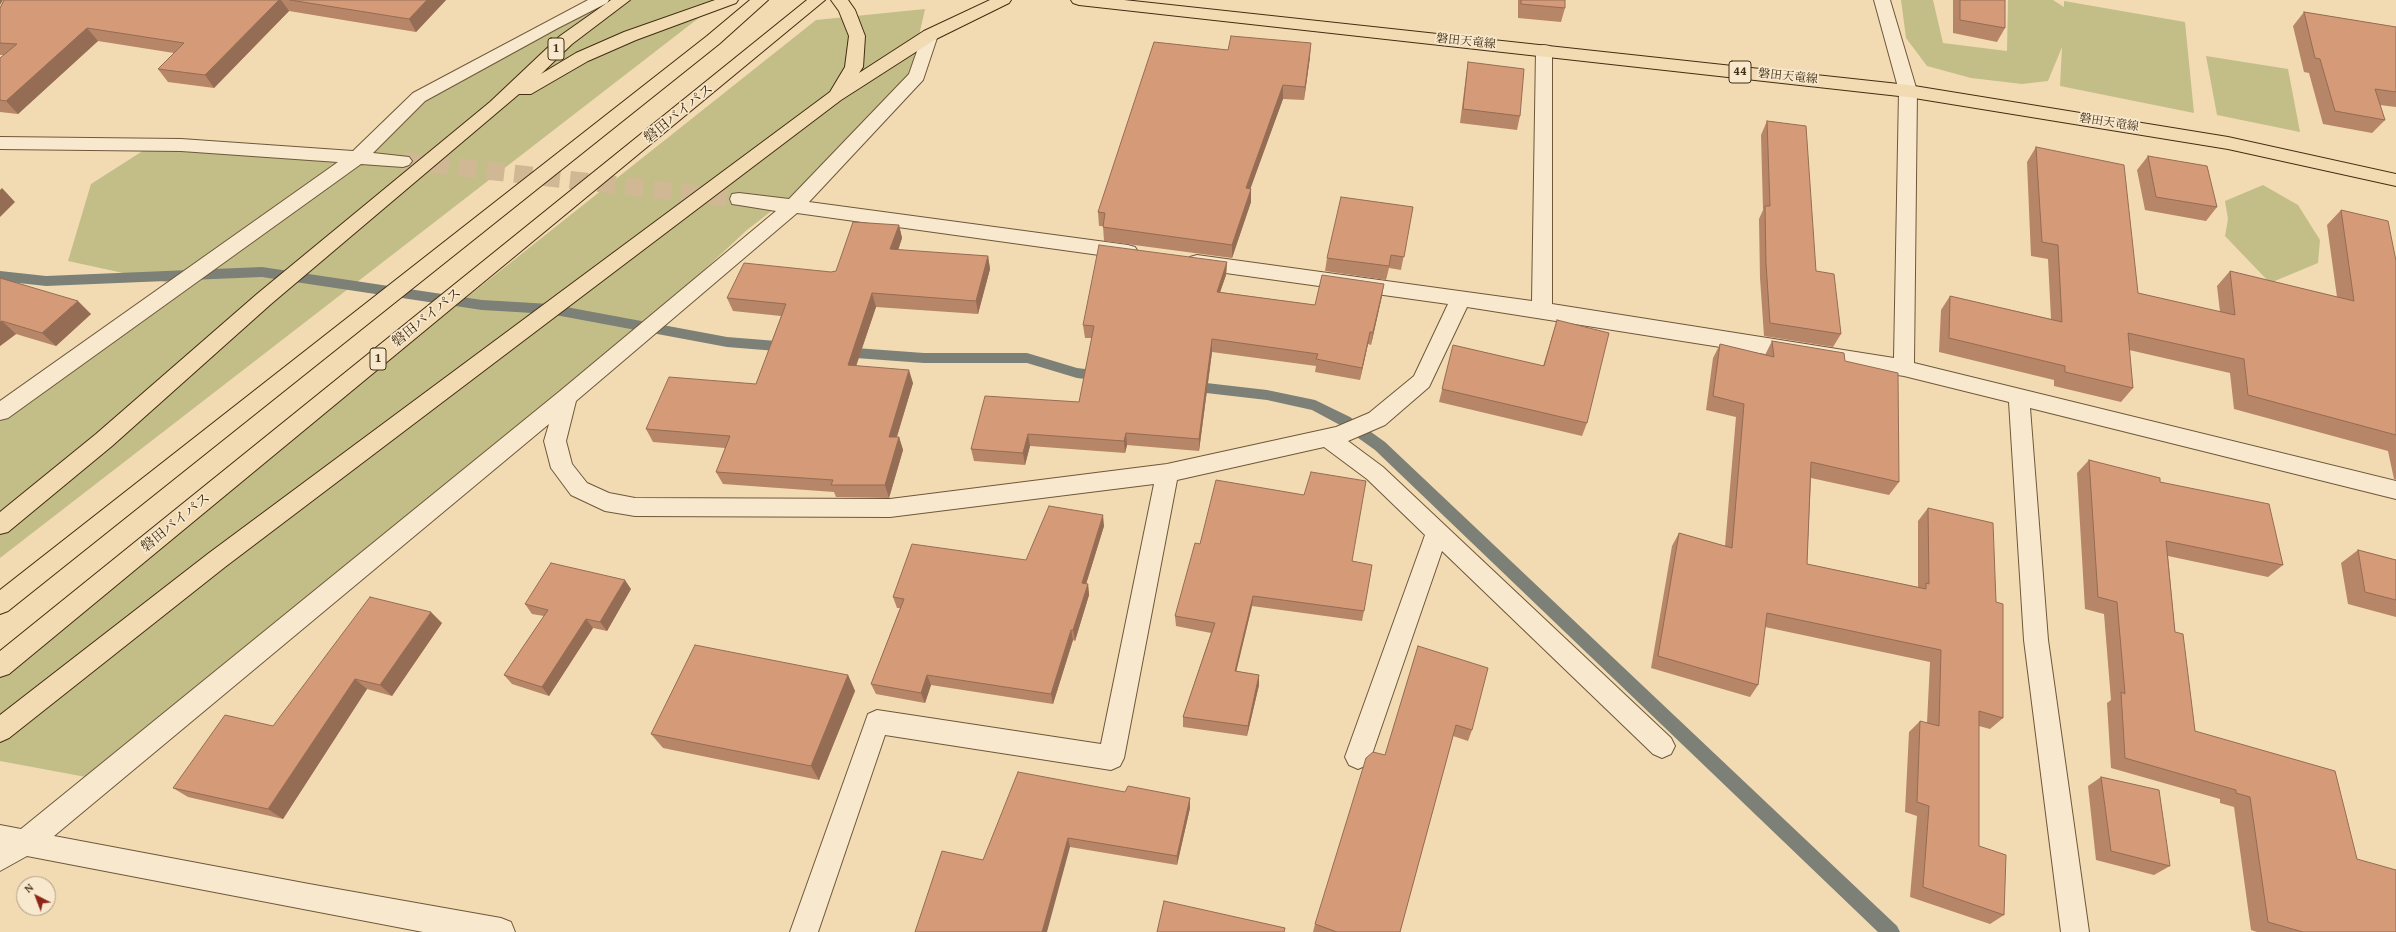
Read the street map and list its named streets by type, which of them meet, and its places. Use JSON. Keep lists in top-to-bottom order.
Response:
{
  "streets": {
    "main road": [
      "磐田天竜線",
      "1",
      "44",
      "磐田バイパス"
    ]
  },
  "north": "top left"
}
